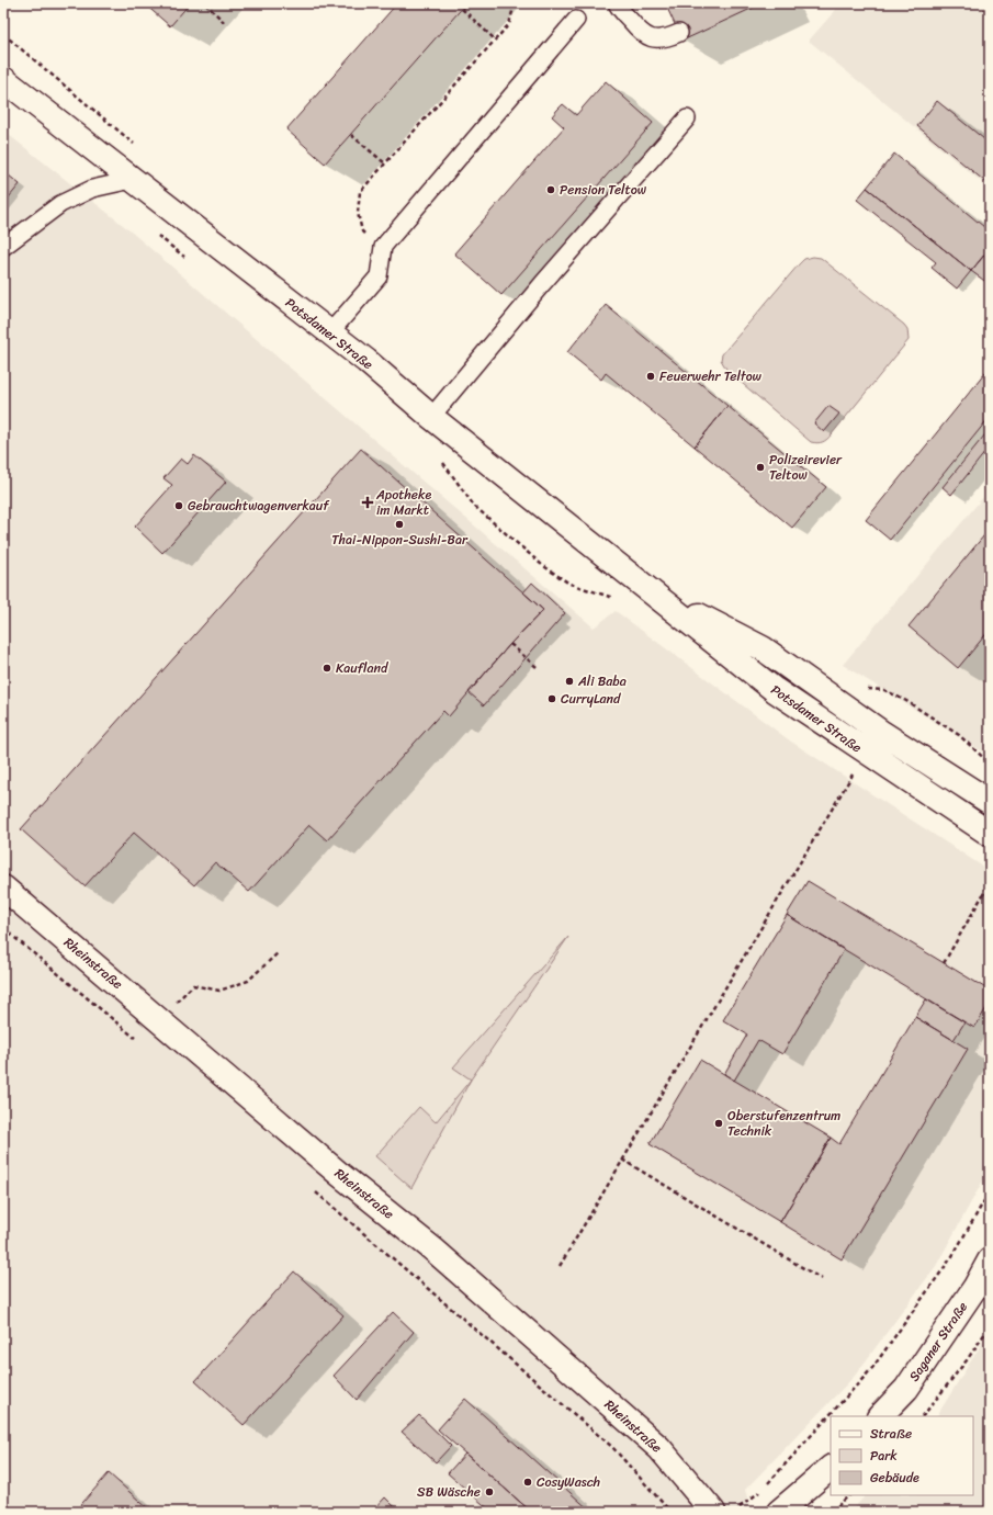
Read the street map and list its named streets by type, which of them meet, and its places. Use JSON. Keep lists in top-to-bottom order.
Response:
{
  "streets": {
    "street": ["Potsdamer Straße", "Rheinstraße", "Saganer Straße"]
  },
  "places": {
    "other": [
      "Pension Teltow",
      "Feuerwehr Teltow",
      "Polizeirevier Teltow",
      "Gebrauchtwagenverkauf",
      "Thai-Nippon-Sushi-Bar",
      "Kaufland",
      "Ali Baba",
      "CurryLand",
      "Oberstufenzentrum Technik",
      "CosyWasch",
      "SB Wäsche"
    ],
    "health": ["Apotheke im Markt"]
  },
  "legend": ["Straße", "Park", "Gebäude"]
}
